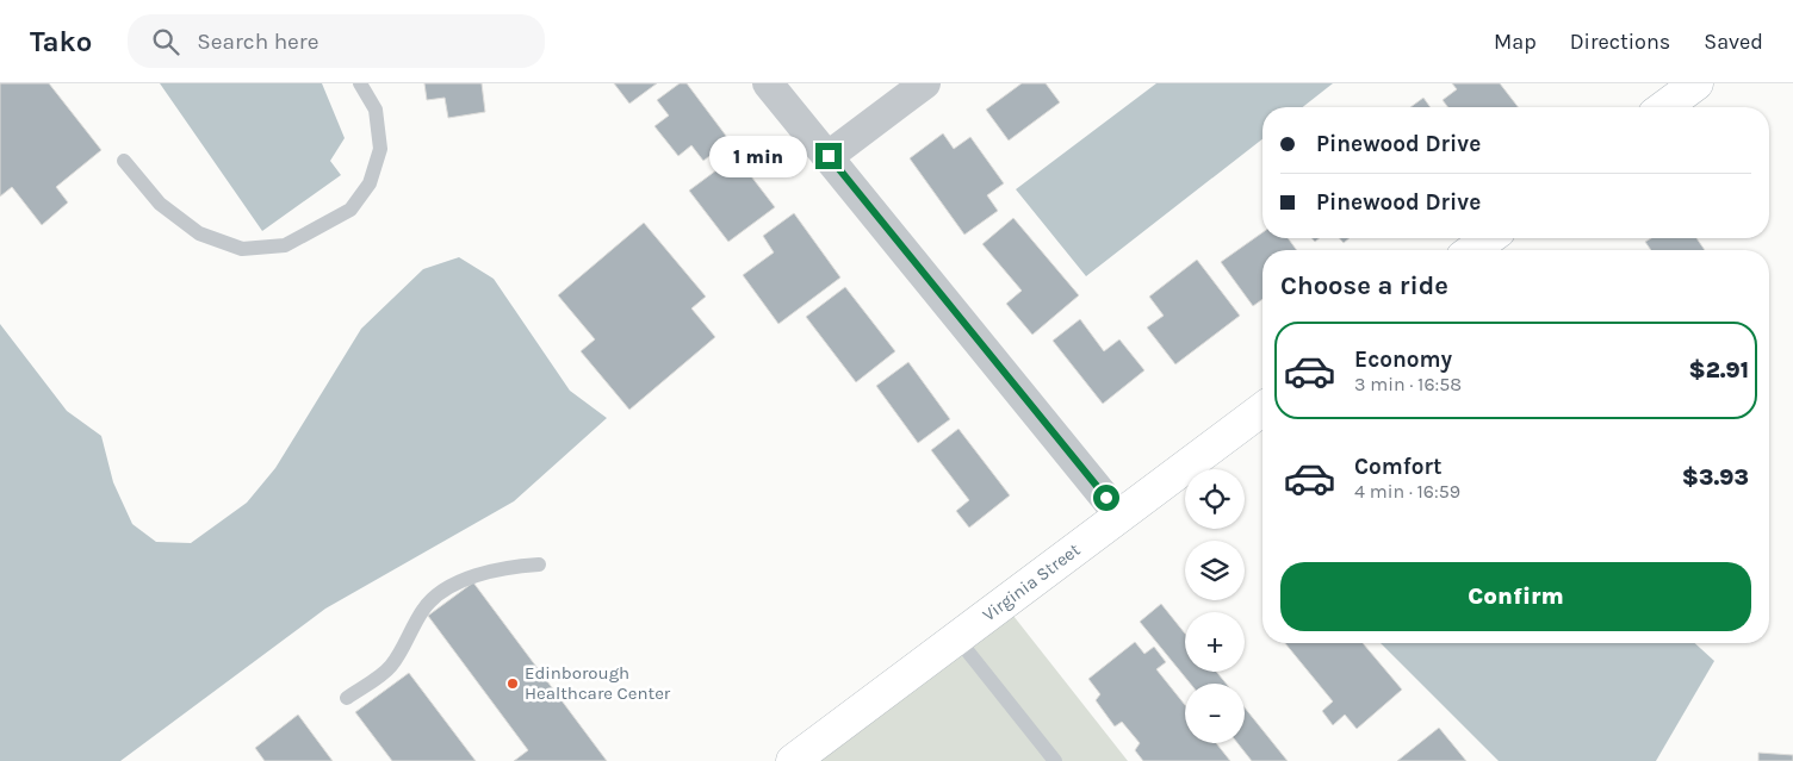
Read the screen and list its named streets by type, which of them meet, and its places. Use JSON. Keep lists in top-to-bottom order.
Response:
{
  "streets": {
    "street": ["Virginia Street"]
  },
  "places": ["Edinborough Healthcare Center"],
  "page": {
    "header": "Tako",
    "search": "Search here",
    "nav": ["Map", "Directions", "Saved"],
    "banner": ["Pinewood Drive", "Pinewood Drive"],
    "bubble": "1 min",
    "heading": "Choose a ride",
    "list": [
      {
        "name": "Economy",
        "note": "3 min · 16:58",
        "value": "$2.91"
      },
      {
        "name": "Comfort",
        "note": "4 min · 16:59",
        "value": "$3.93"
      }
    ],
    "map_buttons": ["+", "−"],
    "buttons": "Confirm"
  }
}
